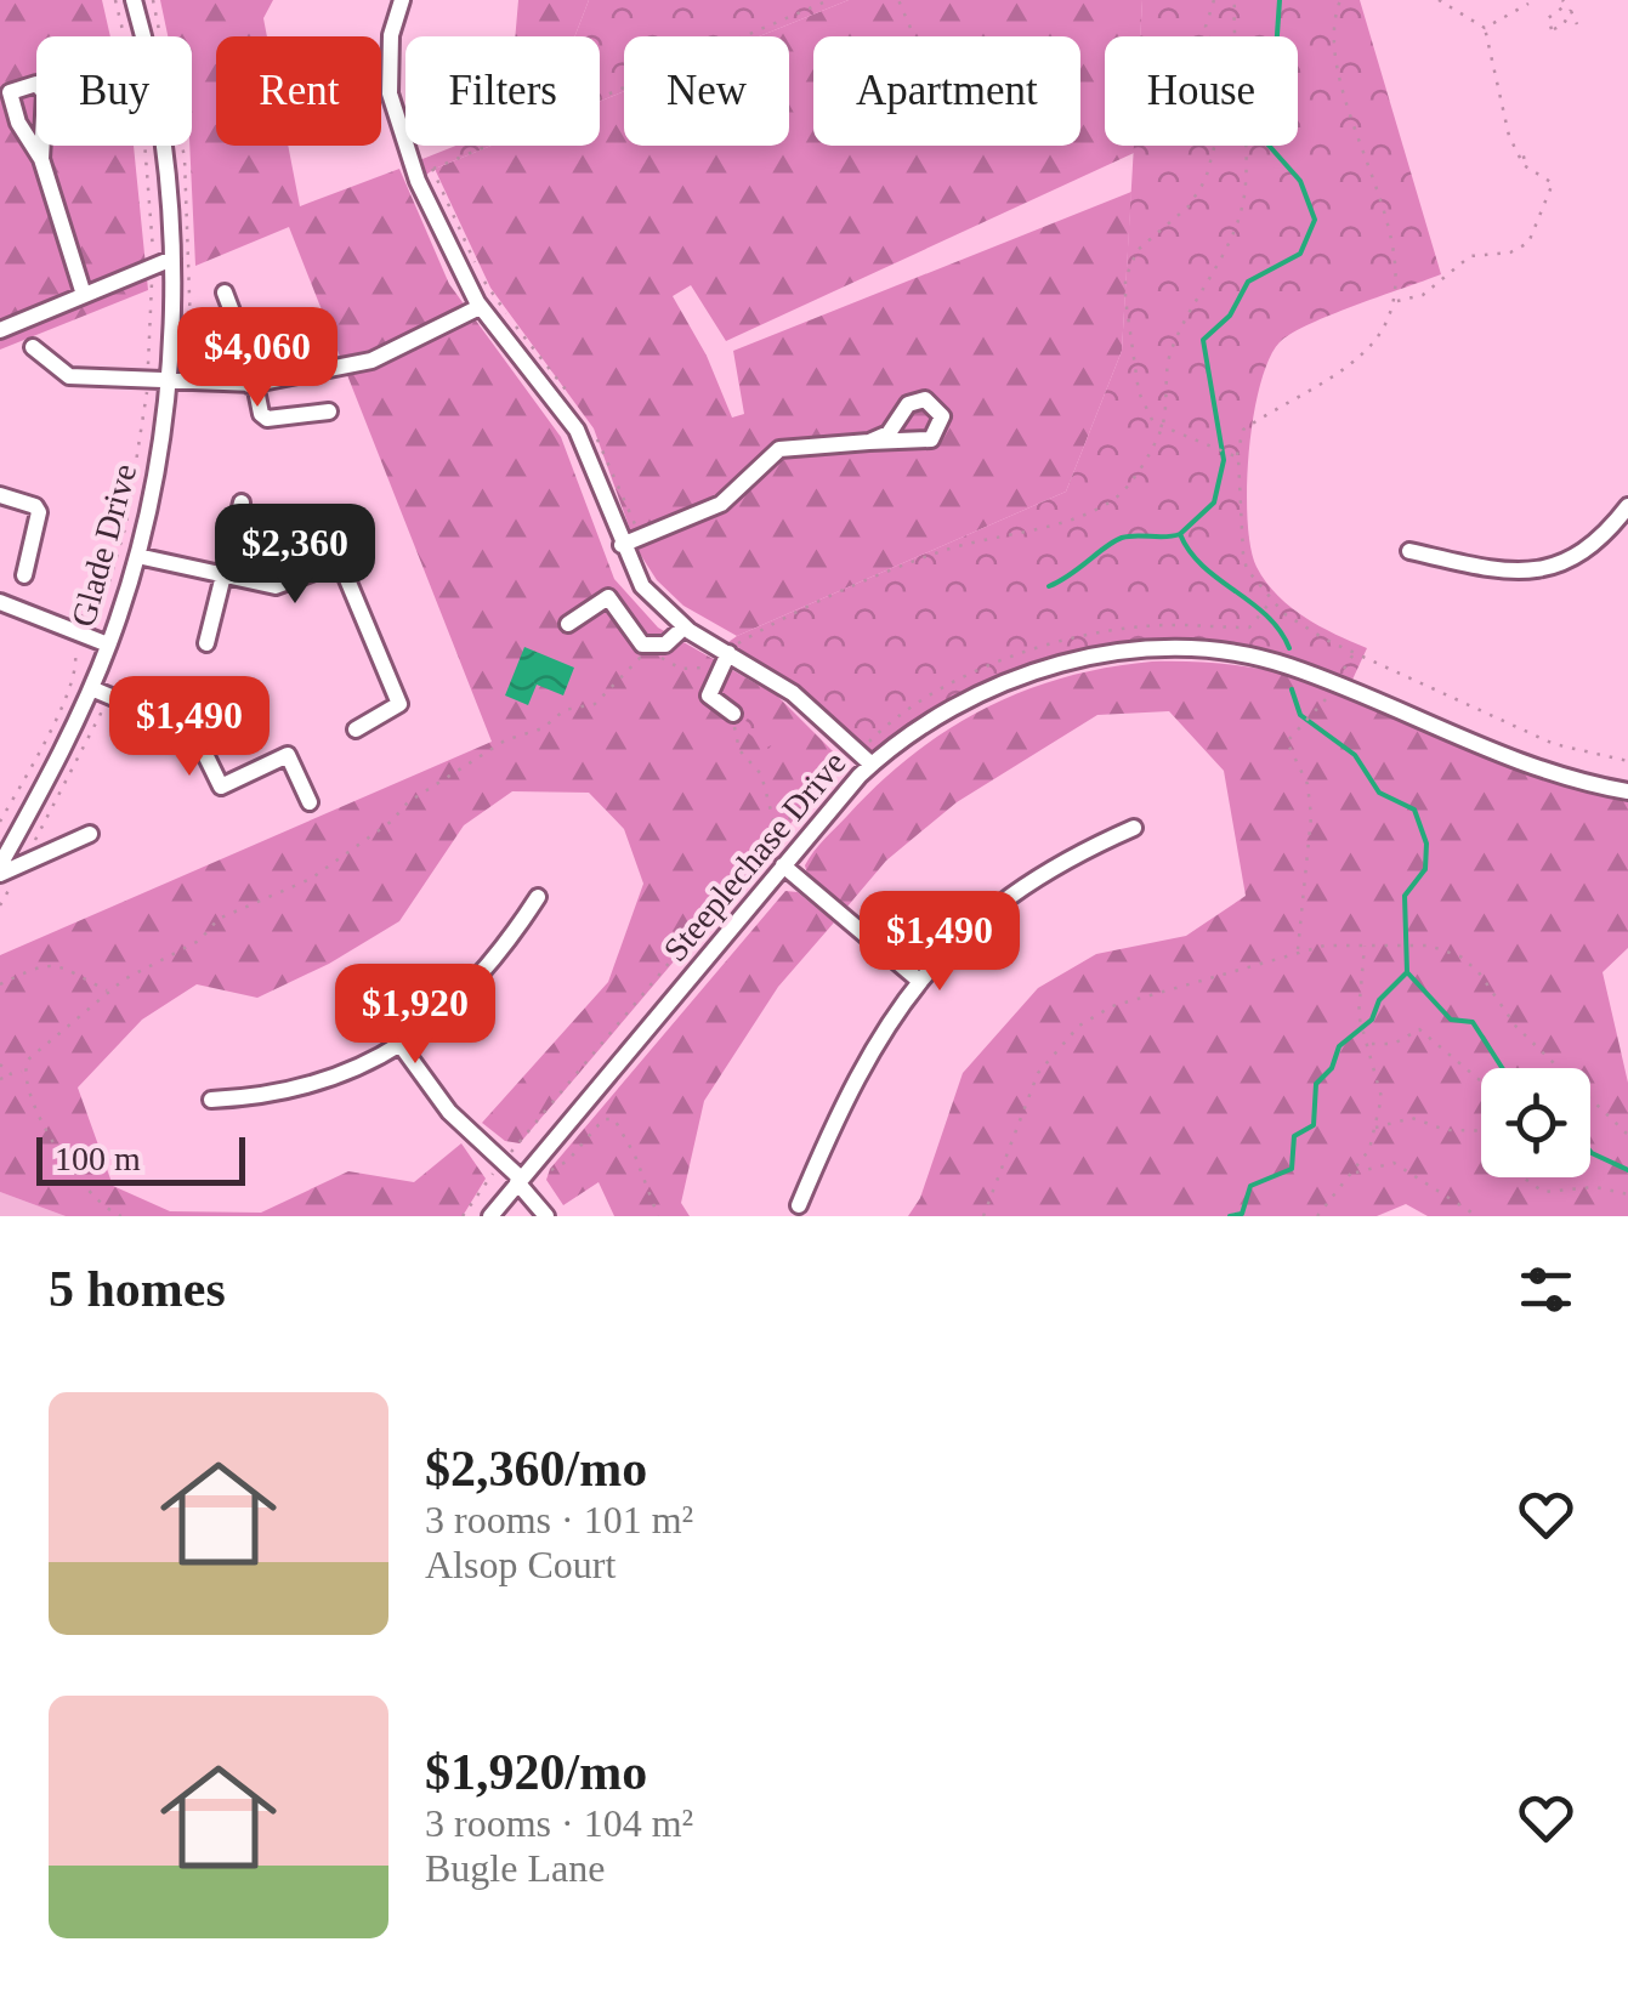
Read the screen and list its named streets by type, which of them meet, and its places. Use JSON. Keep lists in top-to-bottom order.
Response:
{
  "streets": {
    "street": ["Glade Drive", "Steeplechase Drive"]
  },
  "scale_bar": "100 m",
  "page": {
    "chip": [
      "Buy",
      "Rent",
      "Filters",
      "New",
      "Apartment",
      "House"
    ],
    "price": [
      "$4,060",
      "$2,360",
      "$1,490",
      "$1,490",
      "$1,920"
    ],
    "scale": "100 m",
    "heading": "5 homes",
    "list": [
      {
        "name": "$2,360/mo",
        "note": "3 rooms · 101 m² · Alsop Court"
      },
      {
        "name": "$1,920/mo",
        "note": "3 rooms · 104 m² · Bugle Lane"
      }
    ]
  }
}
